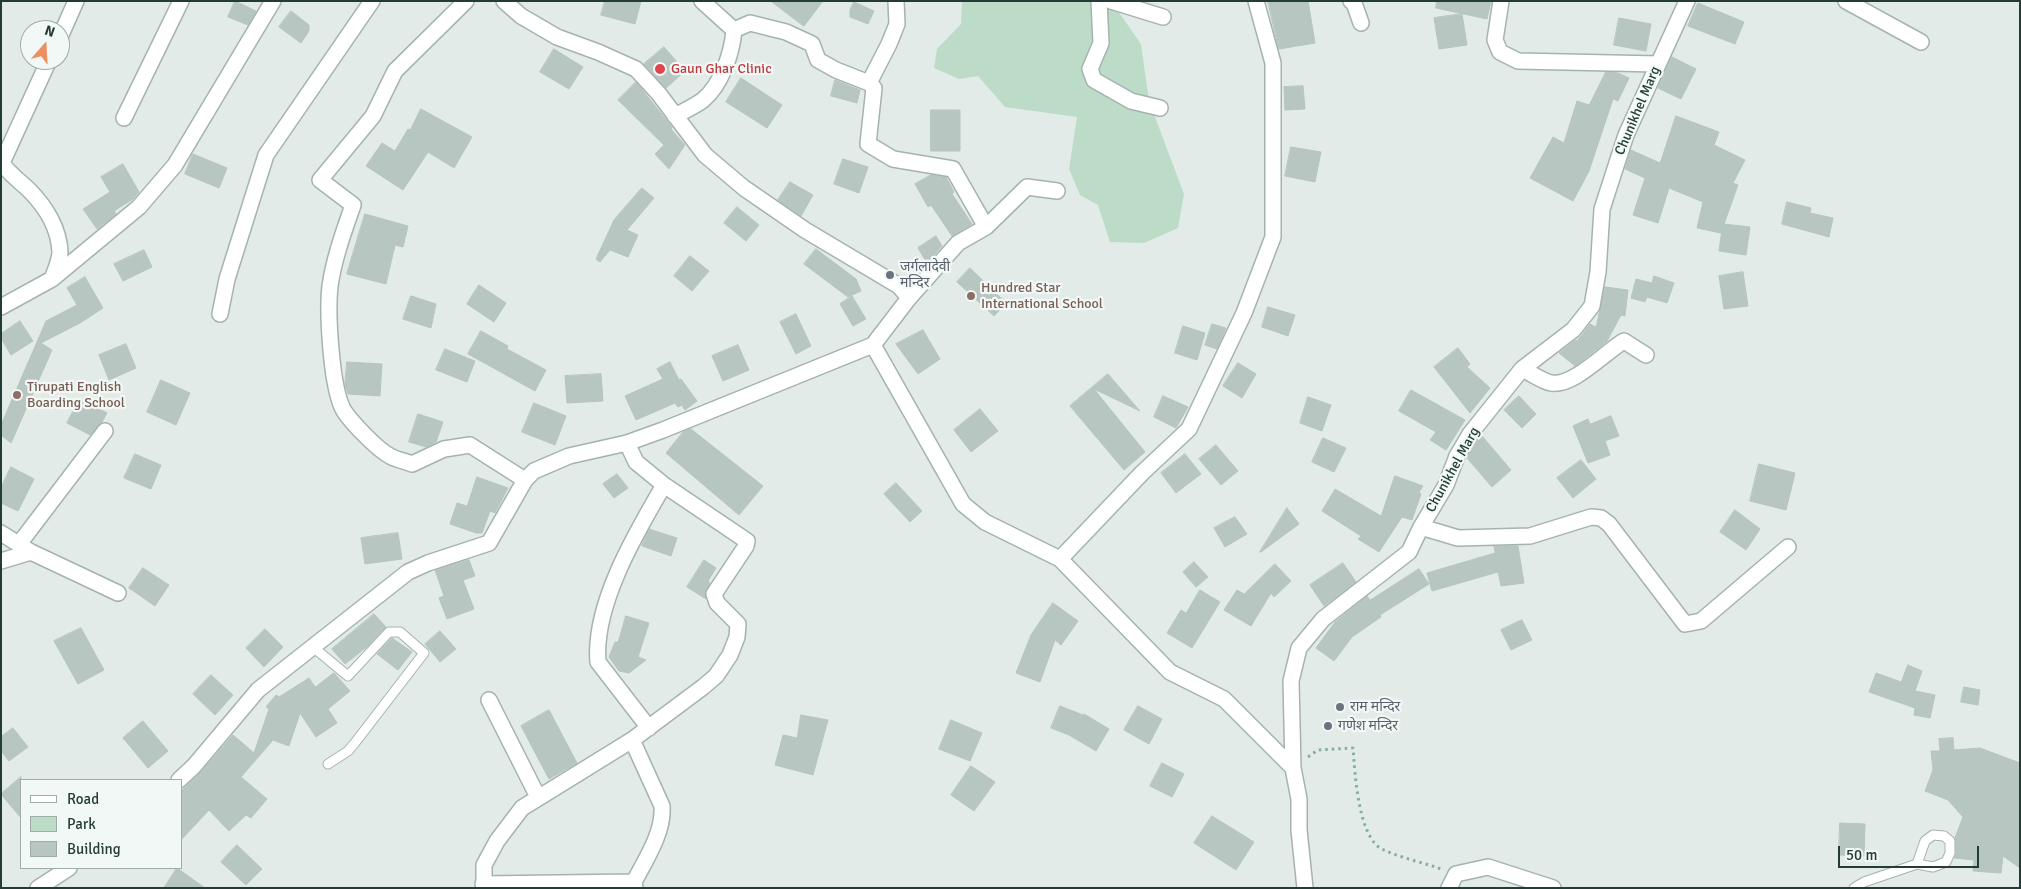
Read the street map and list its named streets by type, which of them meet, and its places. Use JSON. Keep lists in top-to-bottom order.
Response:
{
  "streets": {
    "street": ["Chunikhel Marg"]
  },
  "places": [
    "Gaun Ghar Clinic",
    "जर्गलादेवी मन्दिर",
    "Hundred Star International School",
    "Tirupati English Boarding School",
    "राम मन्दिर",
    "गणेश मन्दिर"
  ],
  "legend": ["Road", "Park", "Building"],
  "scale_bar": "50 m",
  "north": "top"
}
